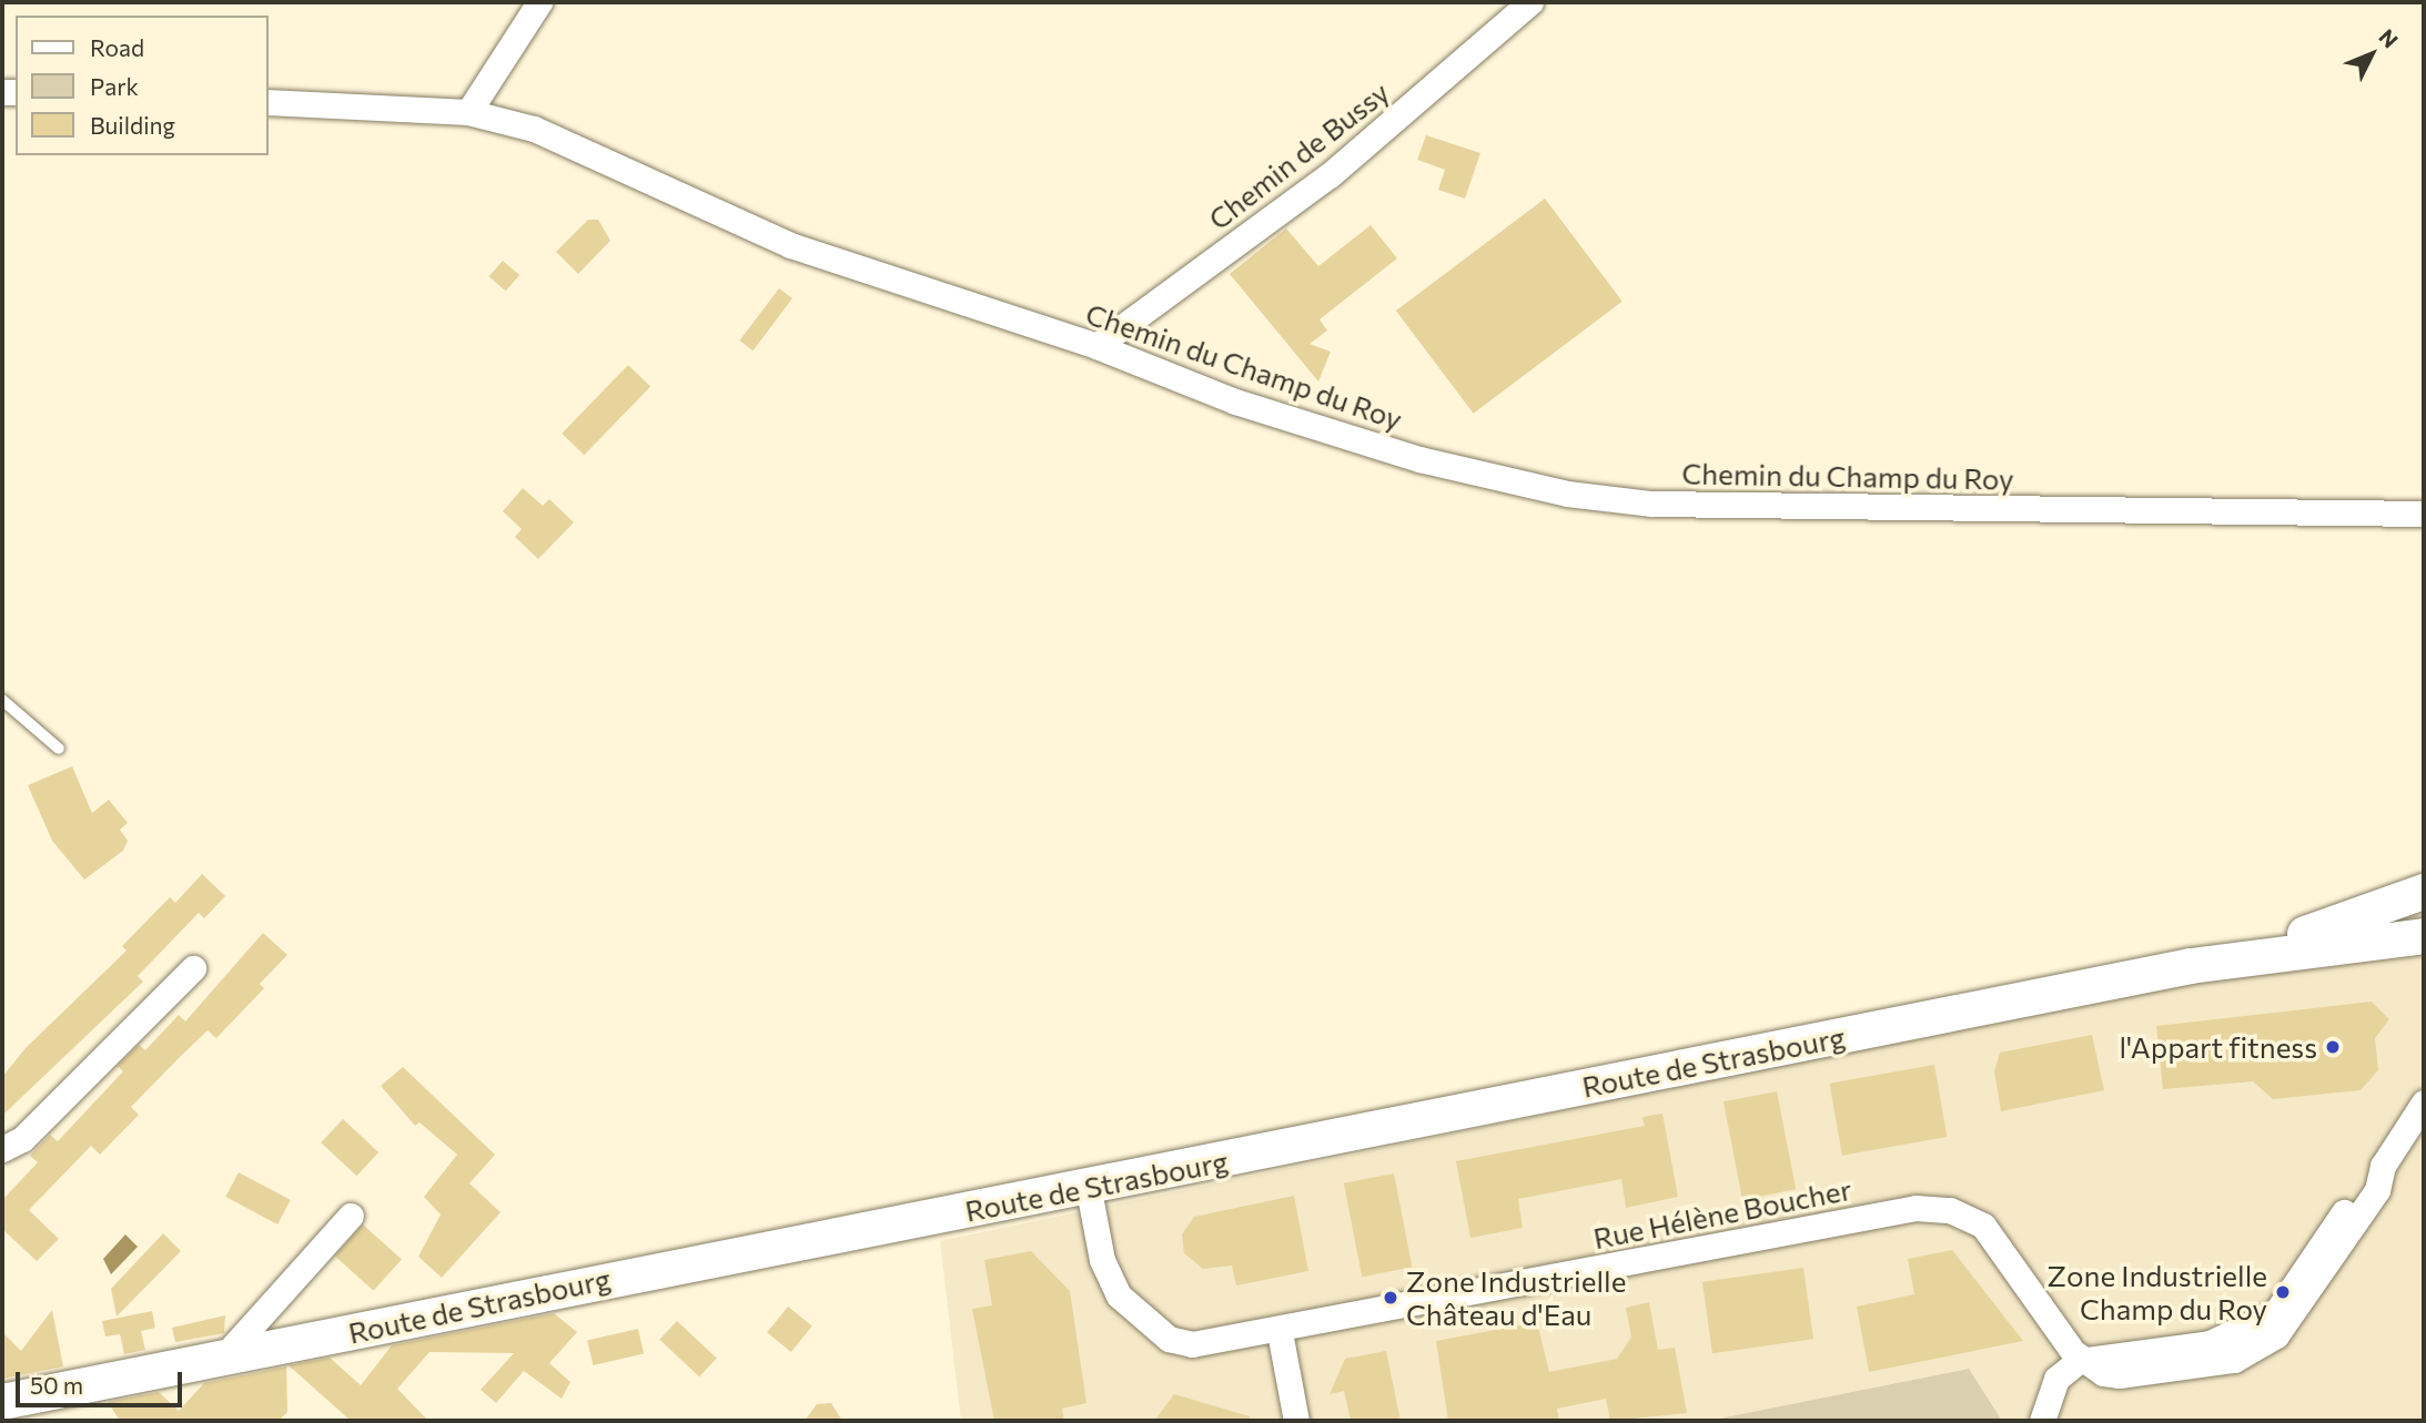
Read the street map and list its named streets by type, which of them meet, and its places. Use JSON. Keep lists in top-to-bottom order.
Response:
{
  "streets": {
    "main road": ["Route de Strasbourg"],
    "street": ["Chemin de Bussy", "Chemin du Champ du Roy", "Rue Hélène Boucher"]
  },
  "crossings": [
    ["Chemin de Bussy", "Chemin du Champ du Roy"],
    ["Route de Strasbourg", "Rue Hélène Boucher"]
  ],
  "places": ["l'Appart fitness", "Zone Industrielle Champ du Roy", "Zone Industrielle Château d'Eau"],
  "legend": ["Road", "Park", "Building"],
  "scale_bar": "50 m",
  "north": "top right"
}
